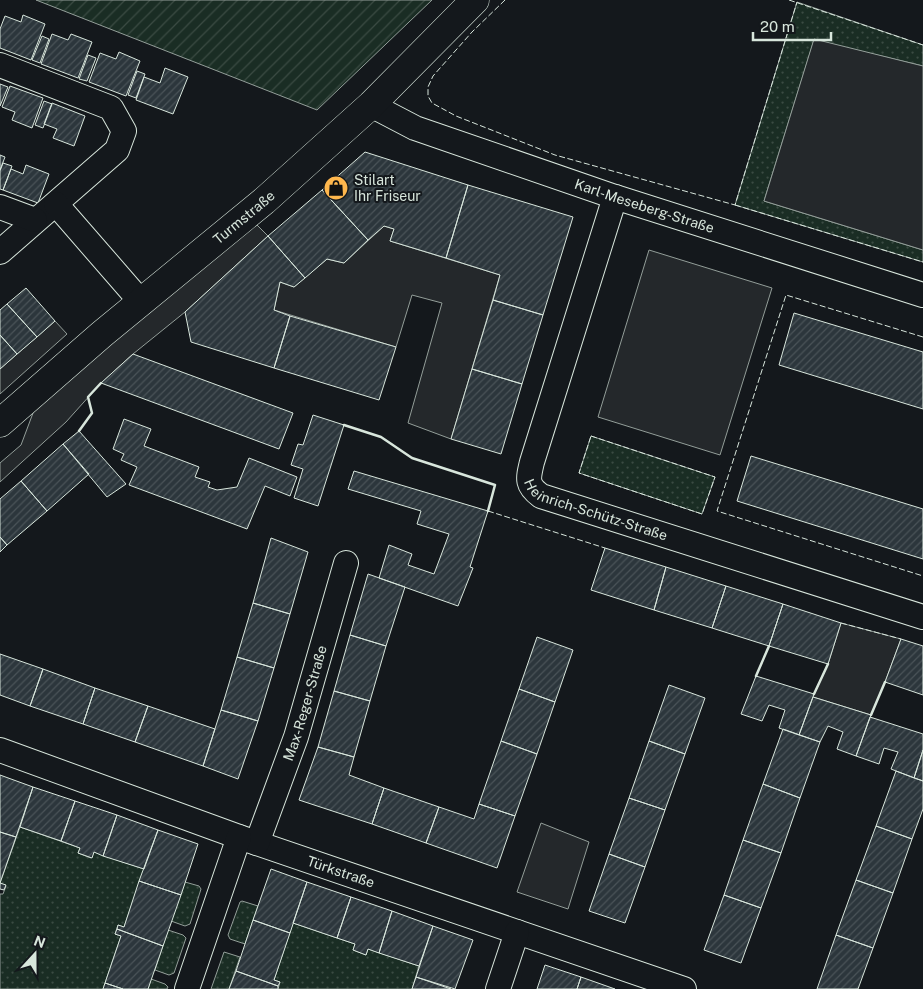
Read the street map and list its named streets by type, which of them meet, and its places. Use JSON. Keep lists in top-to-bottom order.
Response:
{
  "streets": {
    "street": [
      "Karl-Meseberg-Straße",
      "Turmstraße",
      "Heinrich-Schütz-Straße",
      "Max-Reger-Straße",
      "Türkstraße"
    ]
  },
  "crossings": [
    ["Karl-Meseberg-Straße", "Turmstraße"],
    ["Karl-Meseberg-Straße", "Heinrich-Schütz-Straße"],
    ["Max-Reger-Straße", "Türkstraße"]
  ],
  "places": {
    "shop": ["Stilart Ihr Friseur"]
  },
  "scale_bar": "20 m",
  "north": "top"
}
